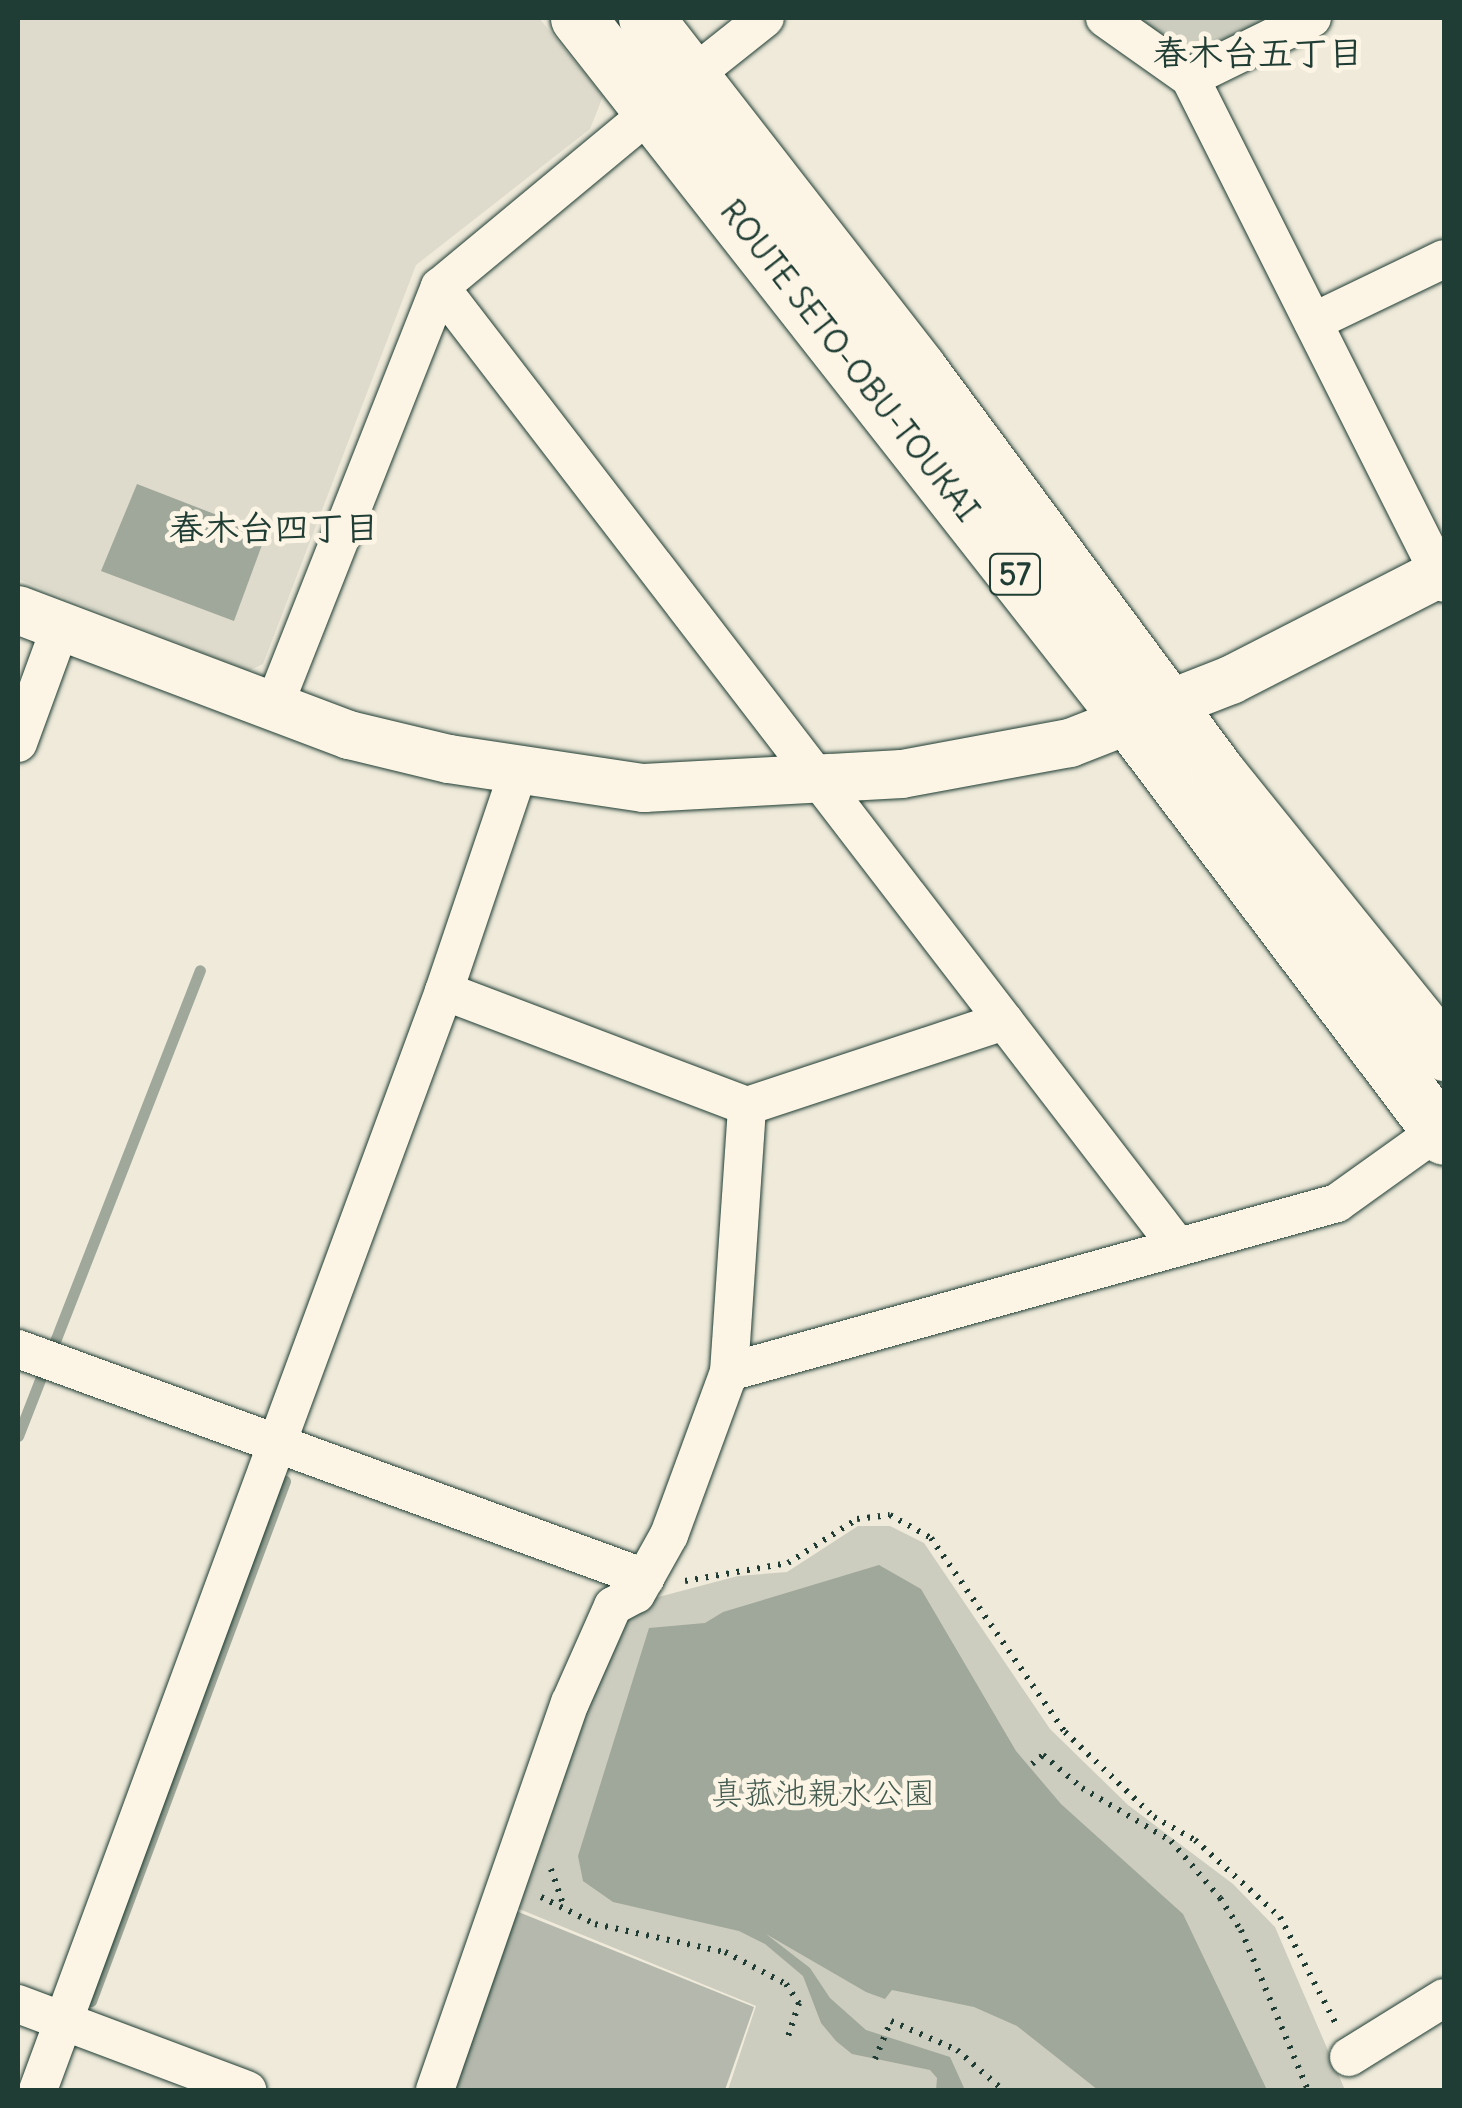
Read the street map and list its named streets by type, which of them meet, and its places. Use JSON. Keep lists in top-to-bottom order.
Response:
{
  "streets": {
    "main road": ["ROUTE SETO-OBU-TOUKAI", "57"]
  },
  "districts": ["春木台五丁目", "春木台四丁目"],
  "parks": ["真菰池親水公園"]
}
